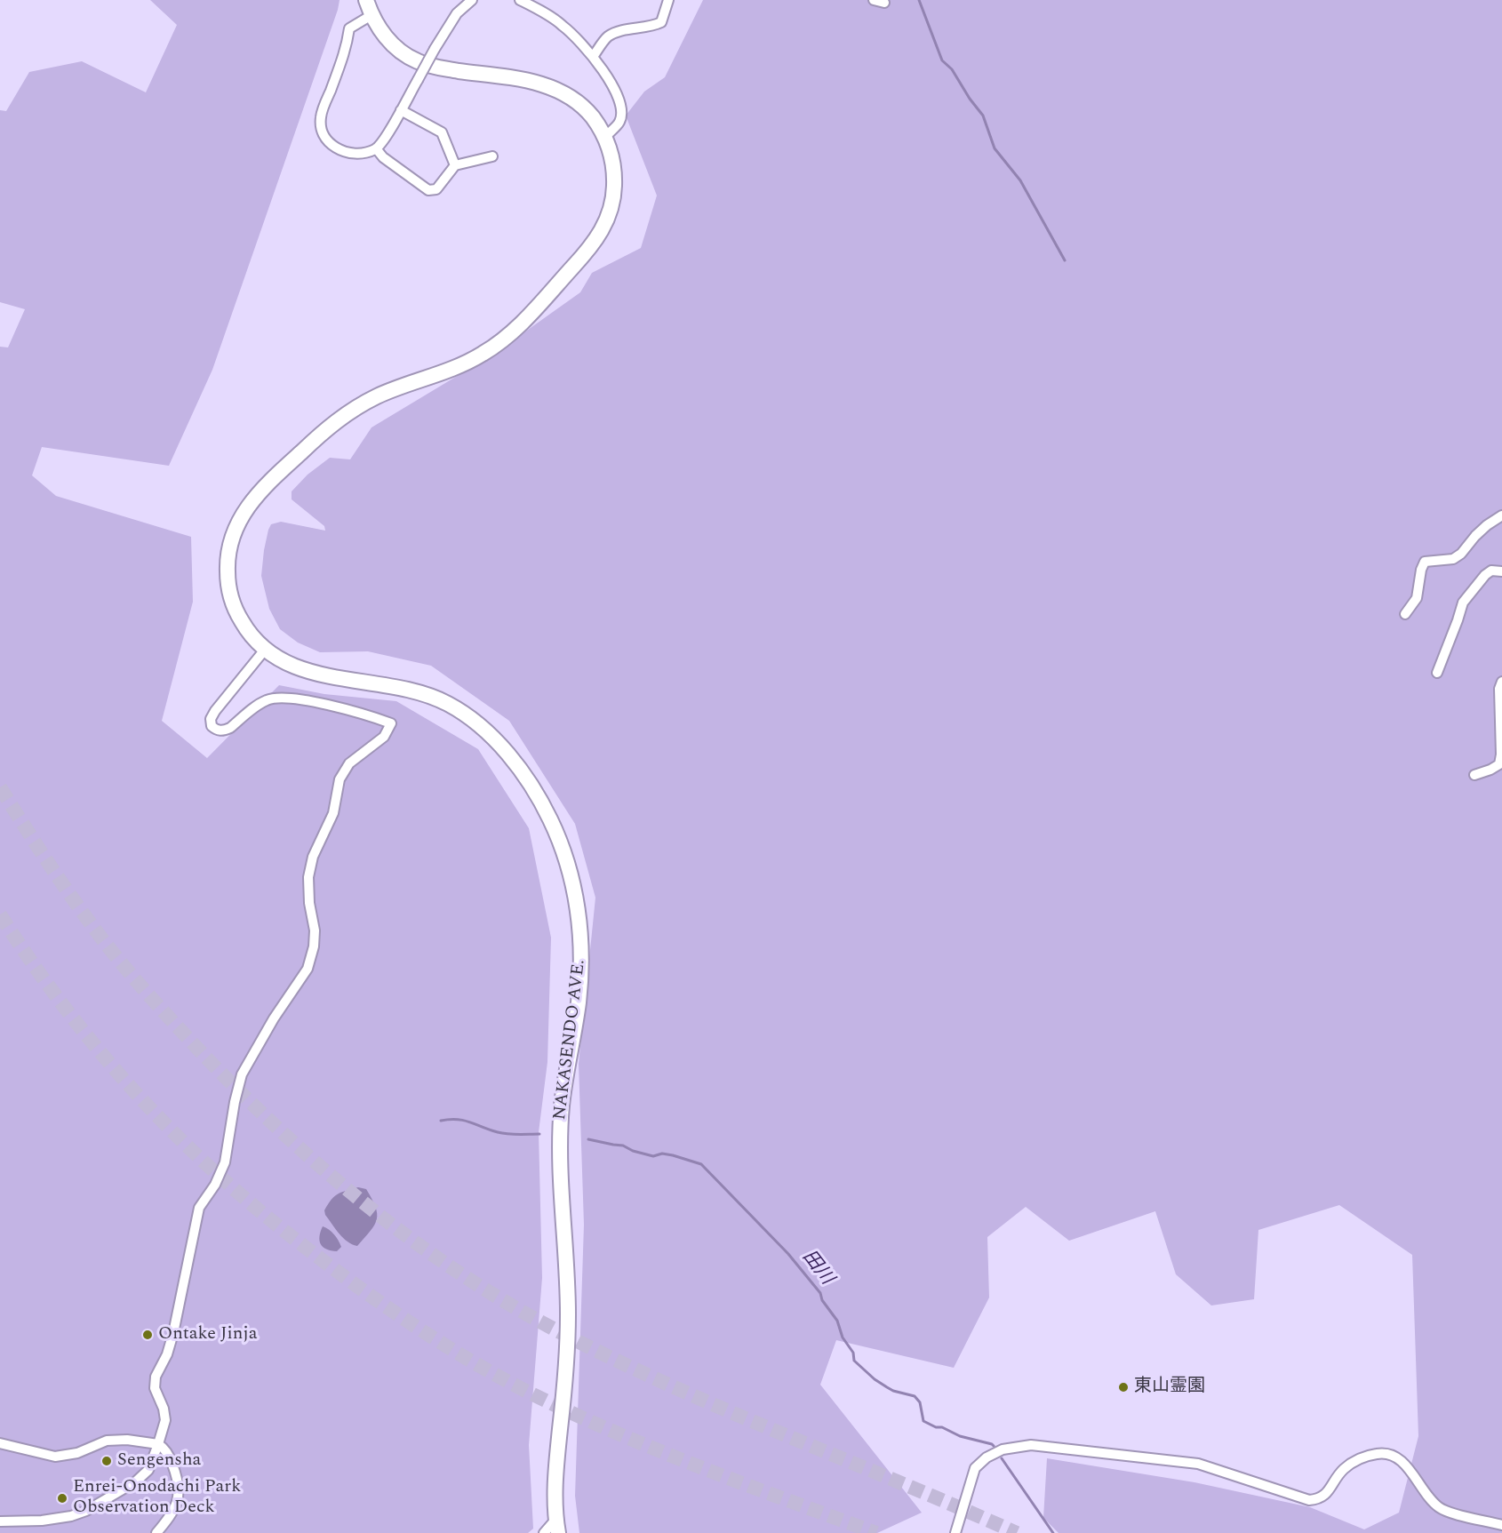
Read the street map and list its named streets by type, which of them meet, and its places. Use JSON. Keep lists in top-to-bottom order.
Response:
{
  "streets": {
    "highway": ["NAKASENDO AVE."]
  },
  "water": ["田川"],
  "places": [
    "Ontake Jinja",
    "東山霊園",
    "Sengensha",
    "Enrei-Onodachi Park Observation Deck"
  ]
}
